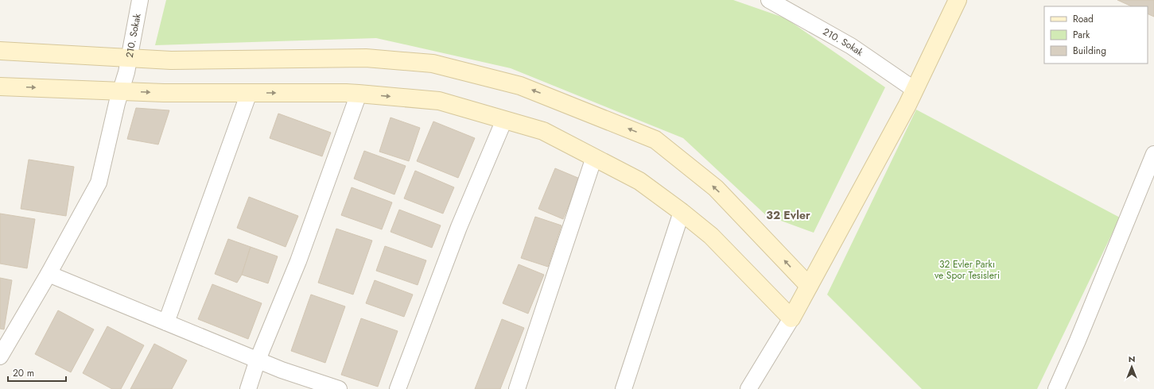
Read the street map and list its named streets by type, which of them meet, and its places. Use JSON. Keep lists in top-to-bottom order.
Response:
{
  "streets": {
    "street": ["210. Sokak"]
  },
  "districts": ["32 Evler"],
  "parks": ["32 Evler Parkı ve Spor Tesisleri"],
  "legend": ["Road", "Park", "Building"],
  "scale_bar": "20 m",
  "north": "top"
}
